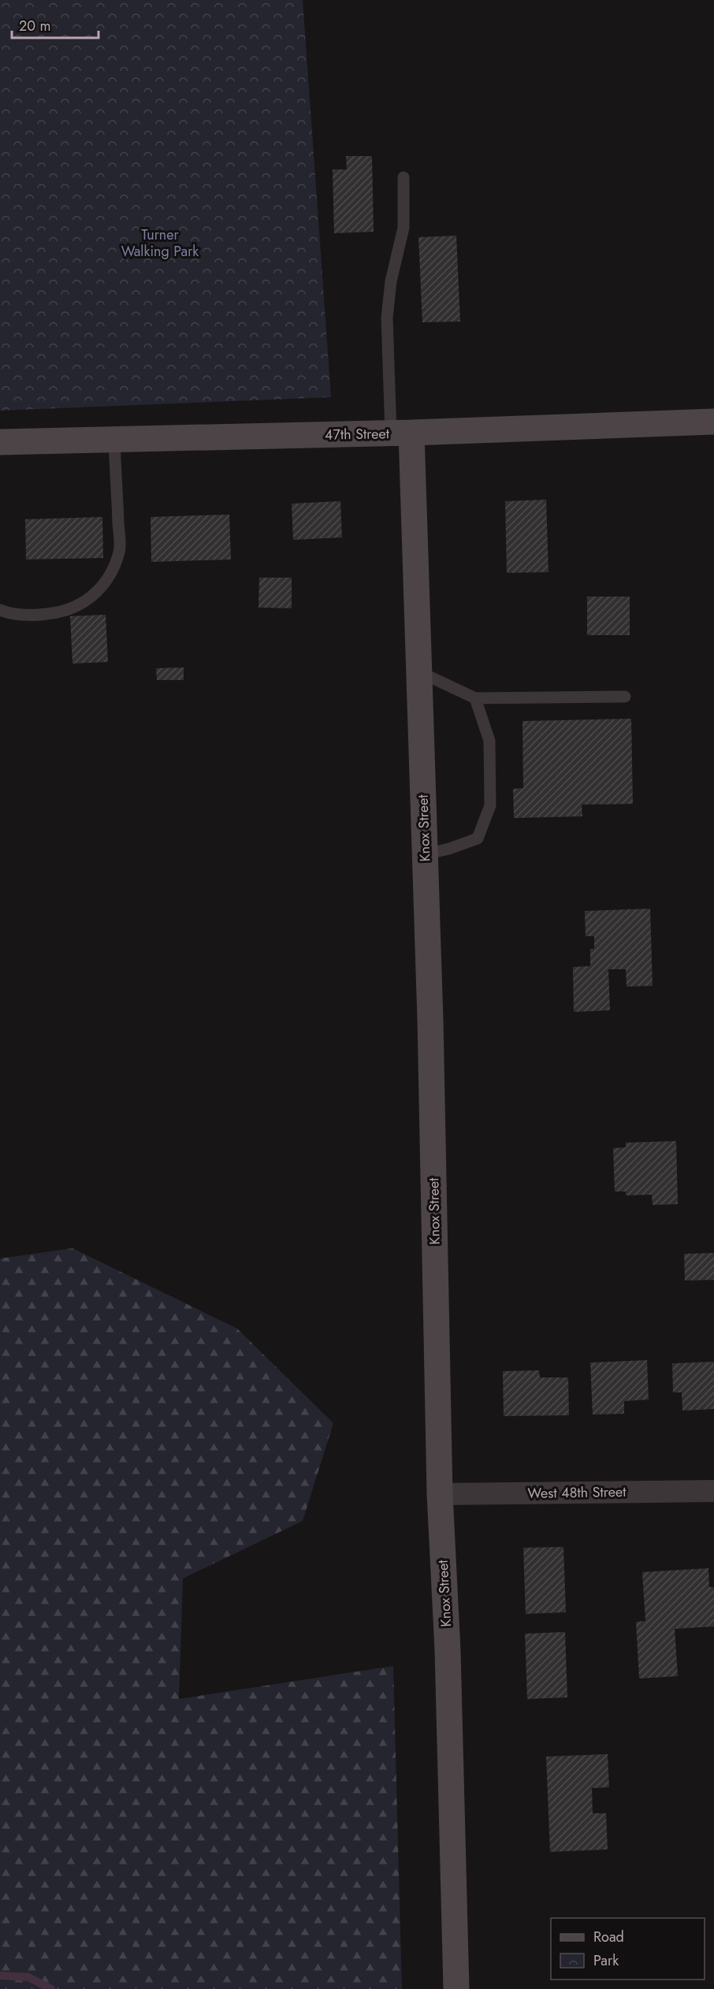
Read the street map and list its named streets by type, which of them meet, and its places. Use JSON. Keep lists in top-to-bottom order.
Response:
{
  "streets": {
    "street": ["47th Street", "Knox Street", "West 48th Street"]
  },
  "crossings": [
    ["47th Street", "Knox Street"],
    ["Knox Street", "West 48th Street"]
  ],
  "parks": ["Turner Walking Park"],
  "legend": ["Road", "Park"],
  "scale_bar": "20 m"
}
